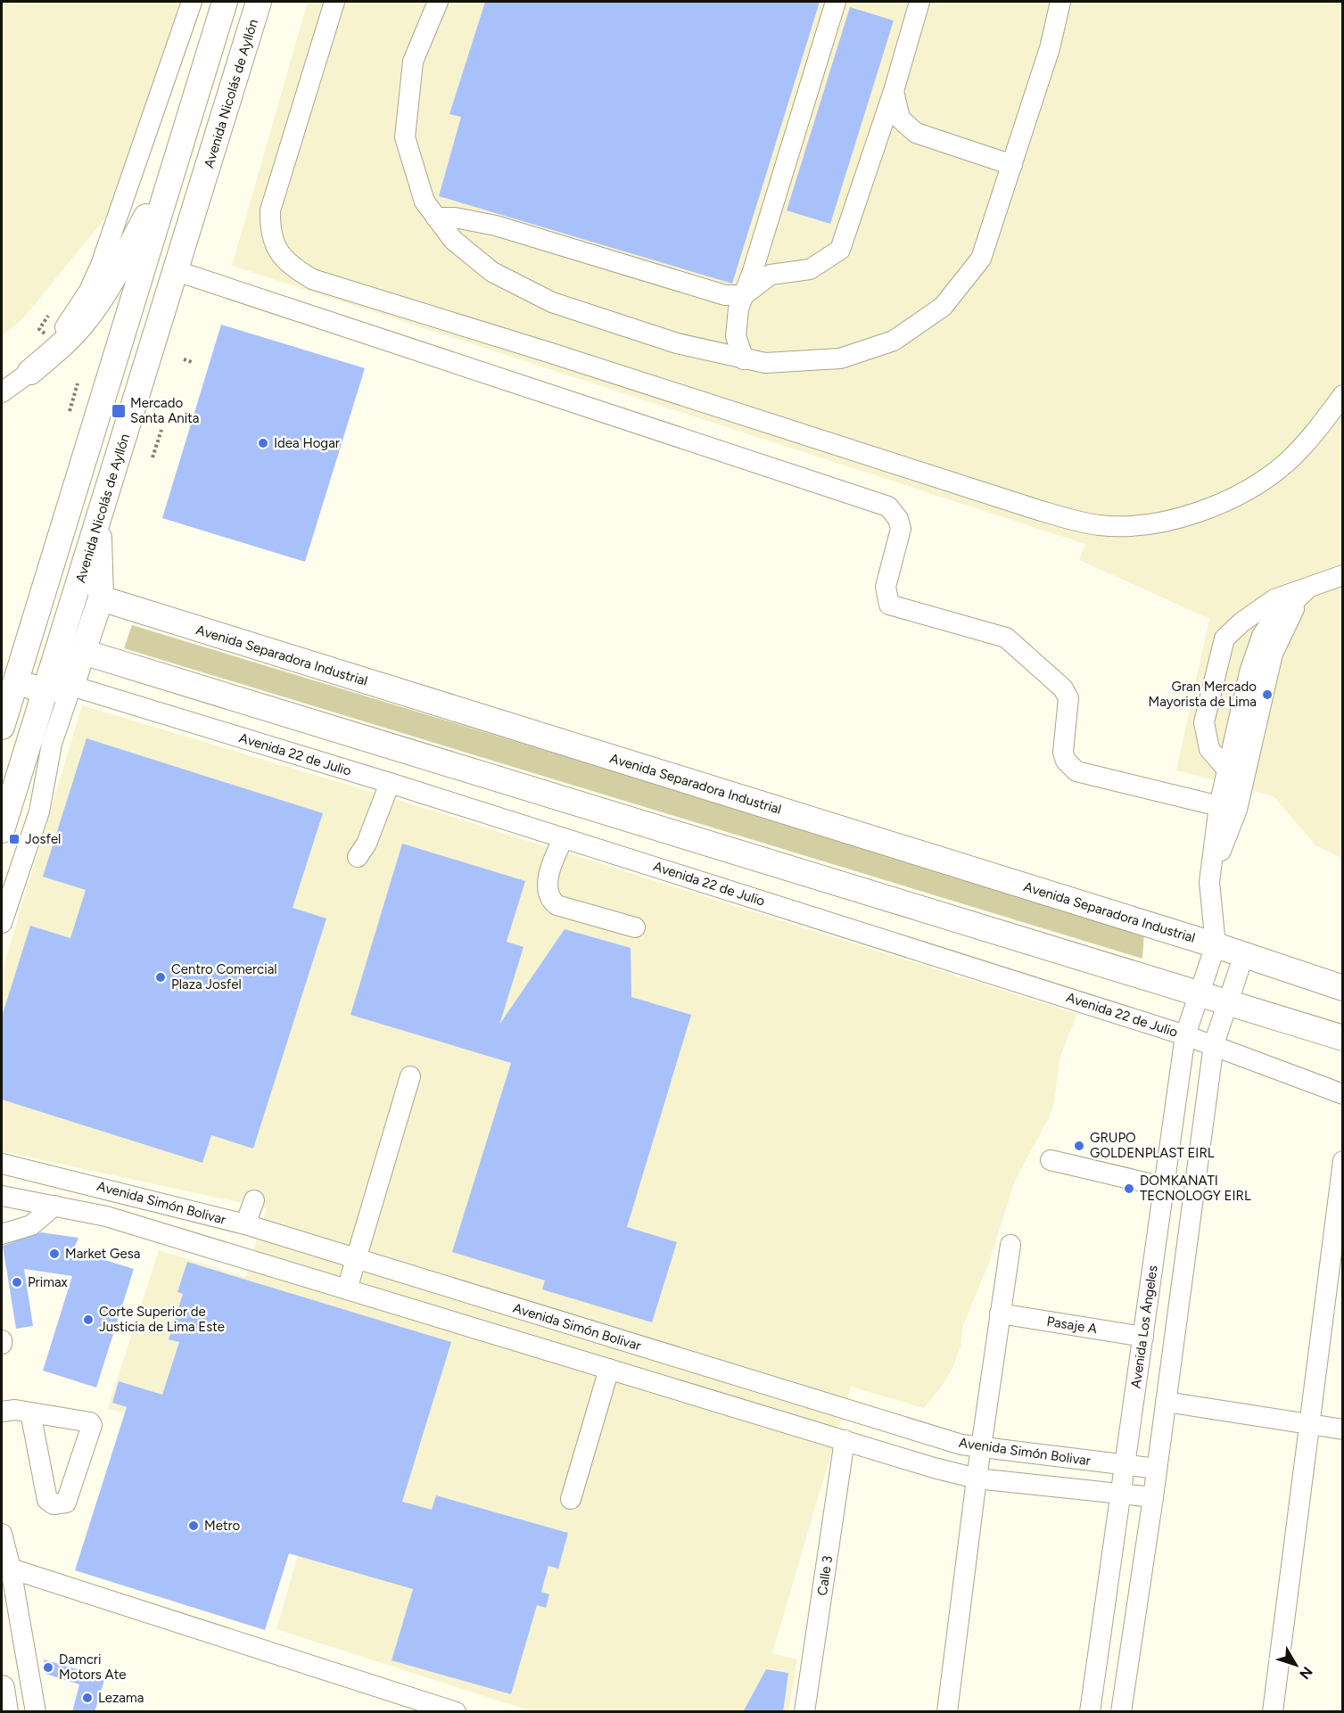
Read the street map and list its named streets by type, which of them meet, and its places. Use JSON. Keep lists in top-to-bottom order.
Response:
{
  "streets": {
    "main road": ["Avenida Nicolás de Ayllón", "Avenida Separadora Industrial"],
    "street": [
      "Avenida 22 de Julio",
      "Avenida Simón Bolivar",
      "Pasaje A",
      "Avenida Los Ángeles",
      "Calle 3"
    ]
  },
  "crossings": [
    ["Avenida Separadora Industrial", "Avenida Los Ángeles"],
    ["Avenida 22 de Julio", "Avenida Los Ángeles"],
    ["Avenida Simón Bolivar", "Avenida Los Ángeles"],
    ["Avenida Simón Bolivar", "Calle 3"],
    ["Pasaje A", "Avenida Los Ángeles"]
  ],
  "places": {
    "transit": ["Mercado Santa Anita", "Josfel"],
    "other": [
      "Idea Hogar",
      "Gran Mercado Mayorista de Lima",
      "Centro Comercial Plaza Josfel",
      "GRUPO GOLDENPLAST EIRL",
      "DOMKANATI TECNOLOGY EIRL",
      "Market Gesa",
      "Primax",
      "Corte Superior de Justicia de Lima Este",
      "Metro",
      "Damcri Motors Ate",
      "Lezama"
    ]
  },
  "north": "bottom right"
}
